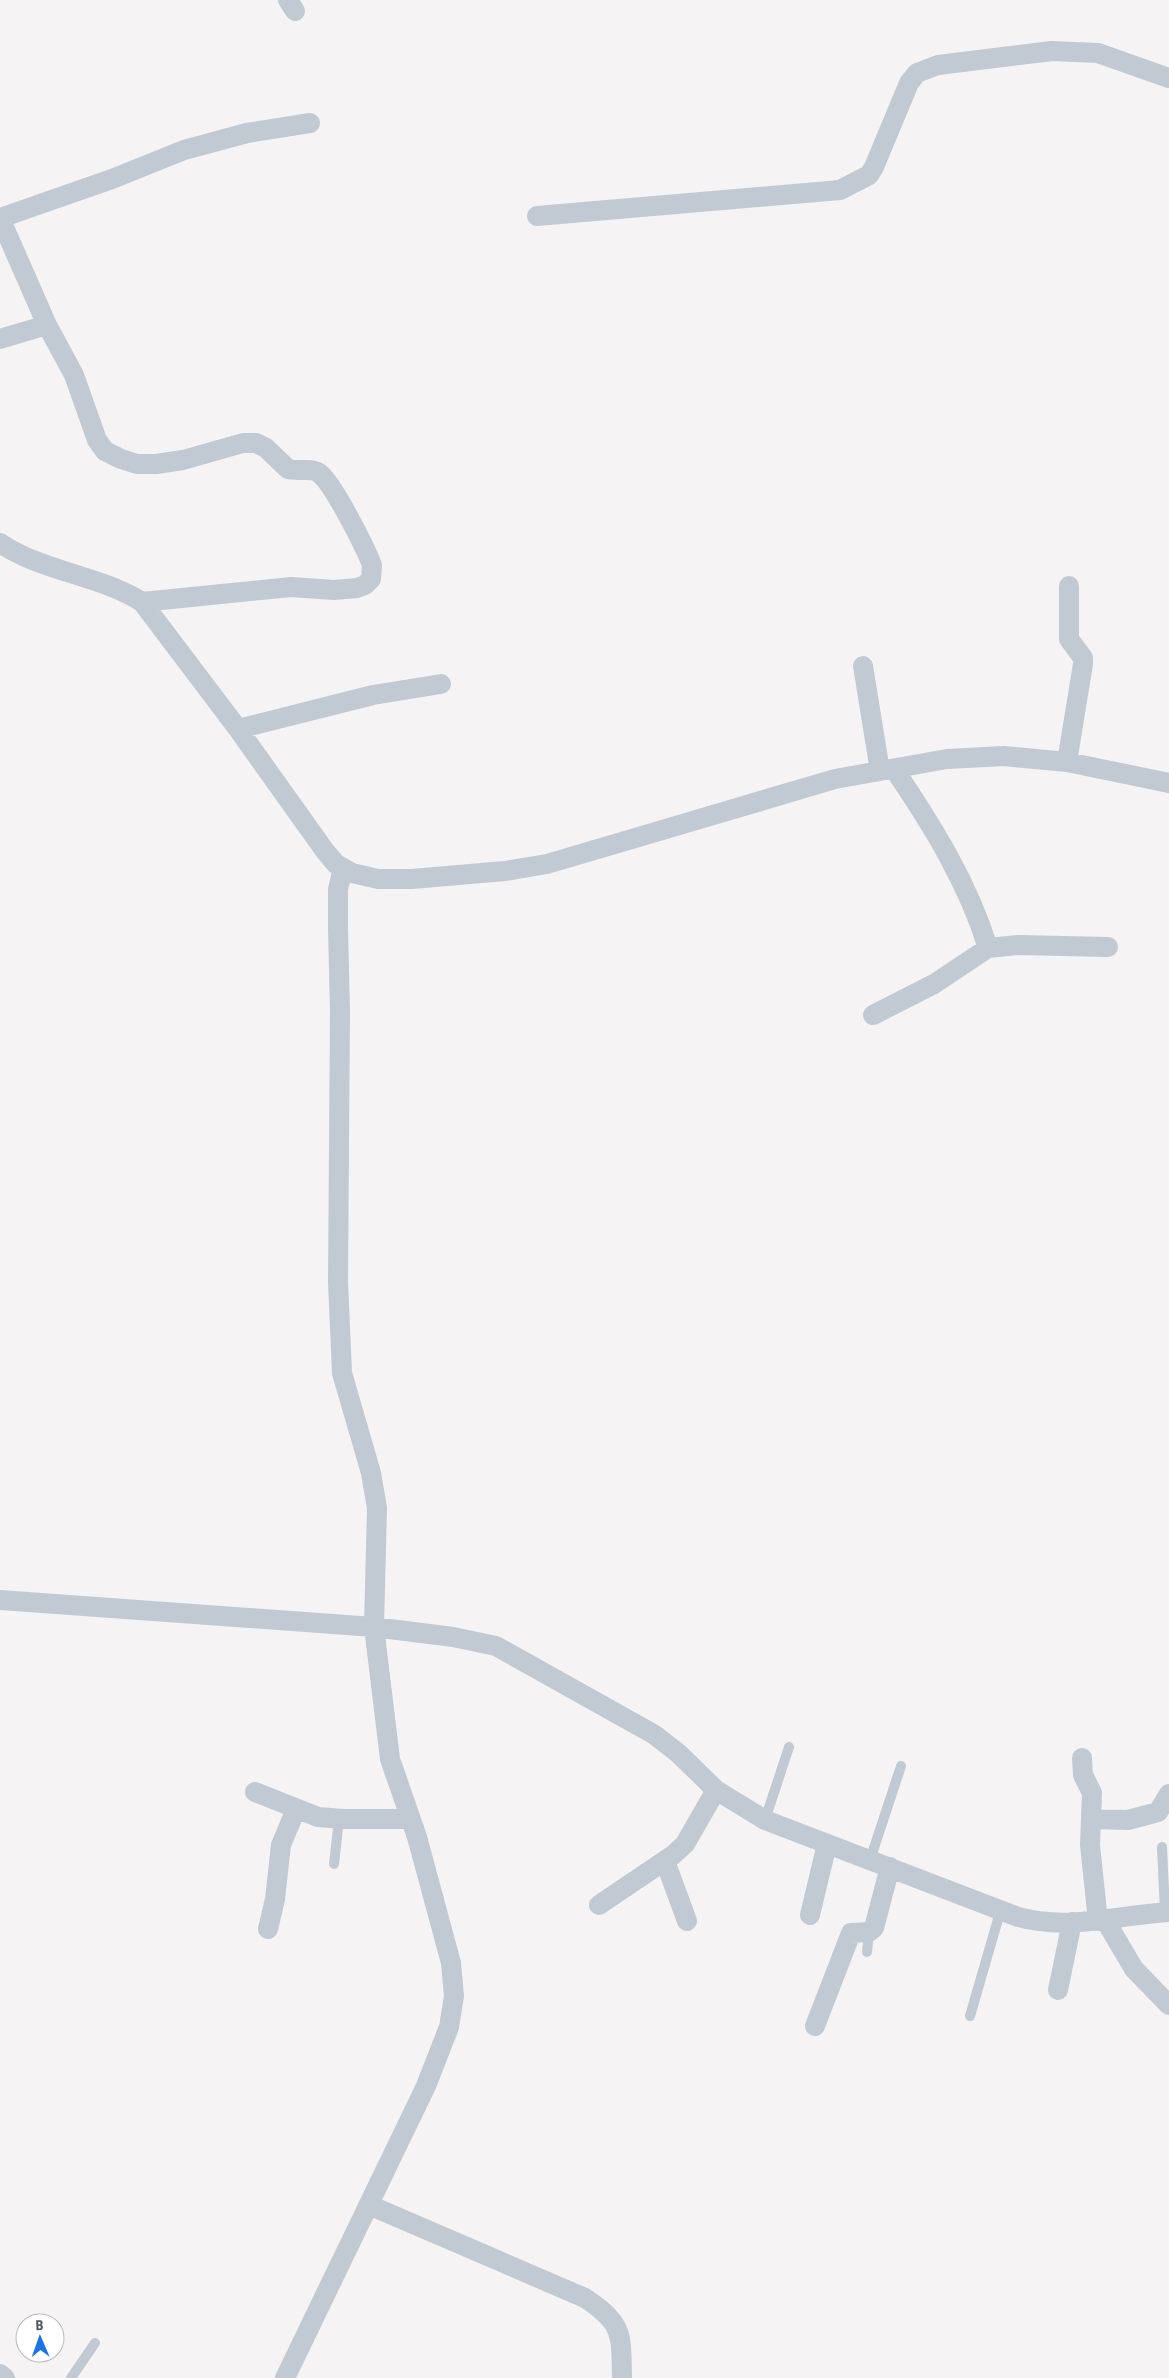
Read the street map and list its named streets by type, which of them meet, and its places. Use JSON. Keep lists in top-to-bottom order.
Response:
{
  "north": "top"
}
